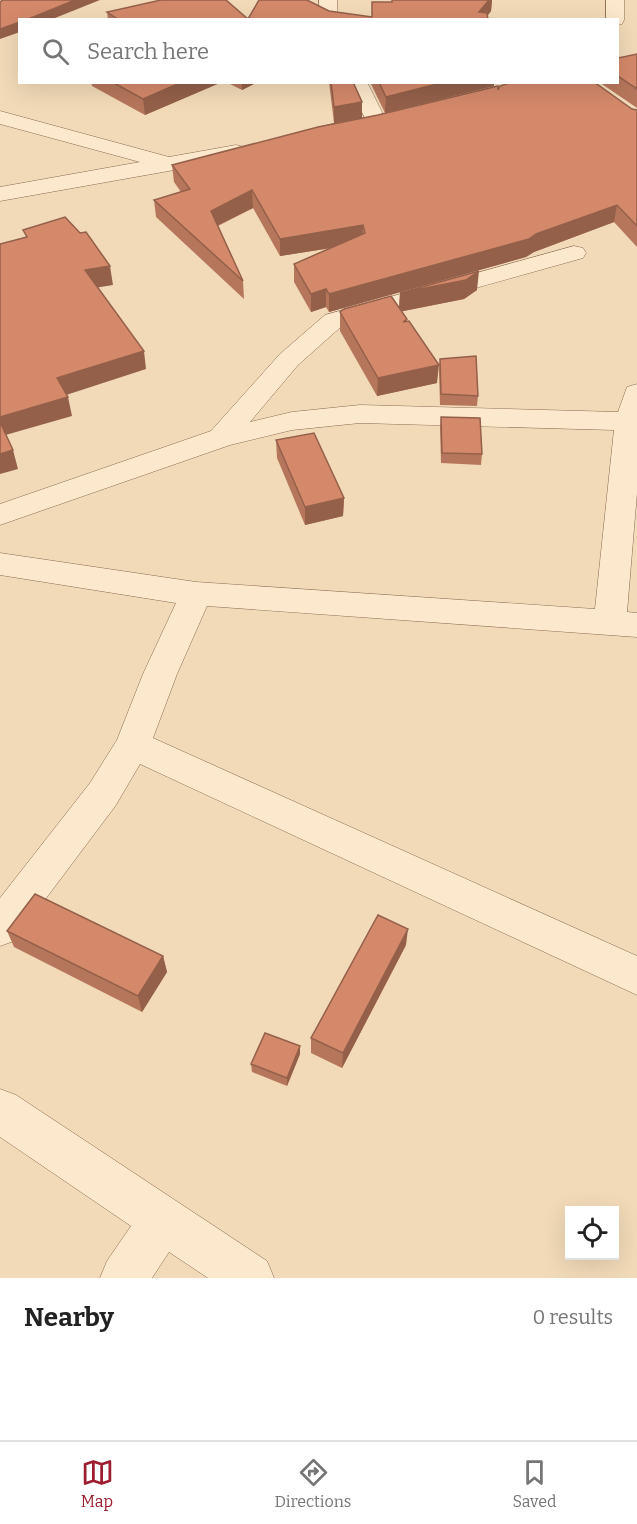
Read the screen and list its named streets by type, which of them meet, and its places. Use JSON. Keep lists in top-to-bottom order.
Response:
{
  "page": {
    "search": "Search here",
    "heading": ["Nearby", "0 results"],
    "nav": ["Map", "Directions", "Saved"]
  }
}
